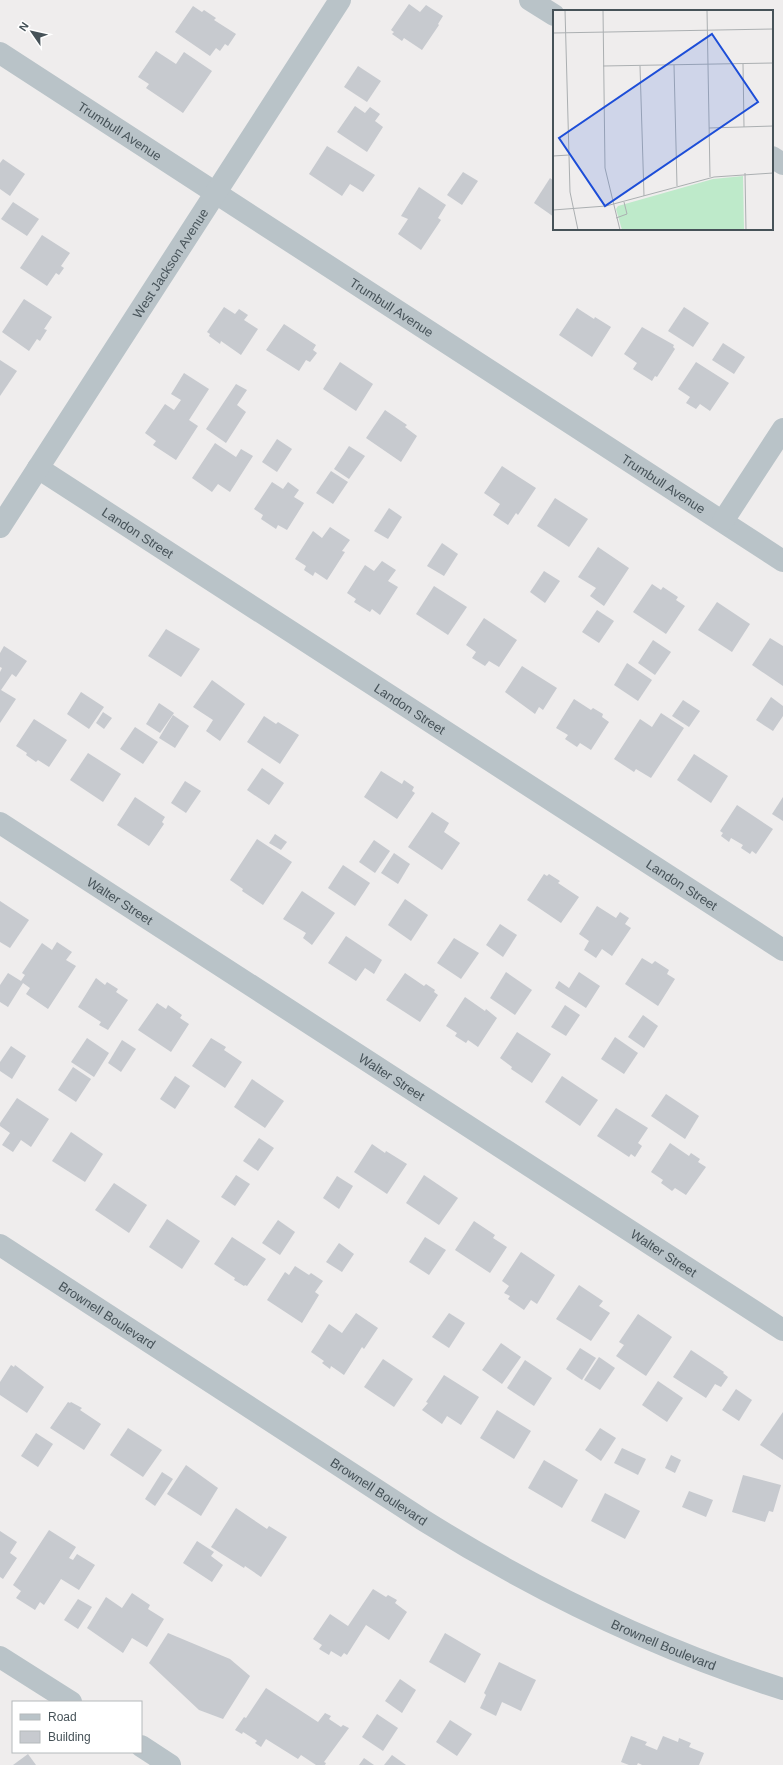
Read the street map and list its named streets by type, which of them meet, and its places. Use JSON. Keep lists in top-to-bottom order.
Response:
{
  "streets": {
    "street": [
      "Trumbull Avenue",
      "West Jackson Avenue",
      "Landon Street",
      "Walter Street",
      "Brownell Boulevard"
    ]
  },
  "crossings": [
    ["Trumbull Avenue", "West Jackson Avenue"],
    ["West Jackson Avenue", "Landon Street"]
  ],
  "legend": ["Road", "Building"],
  "north": "top left"
}
